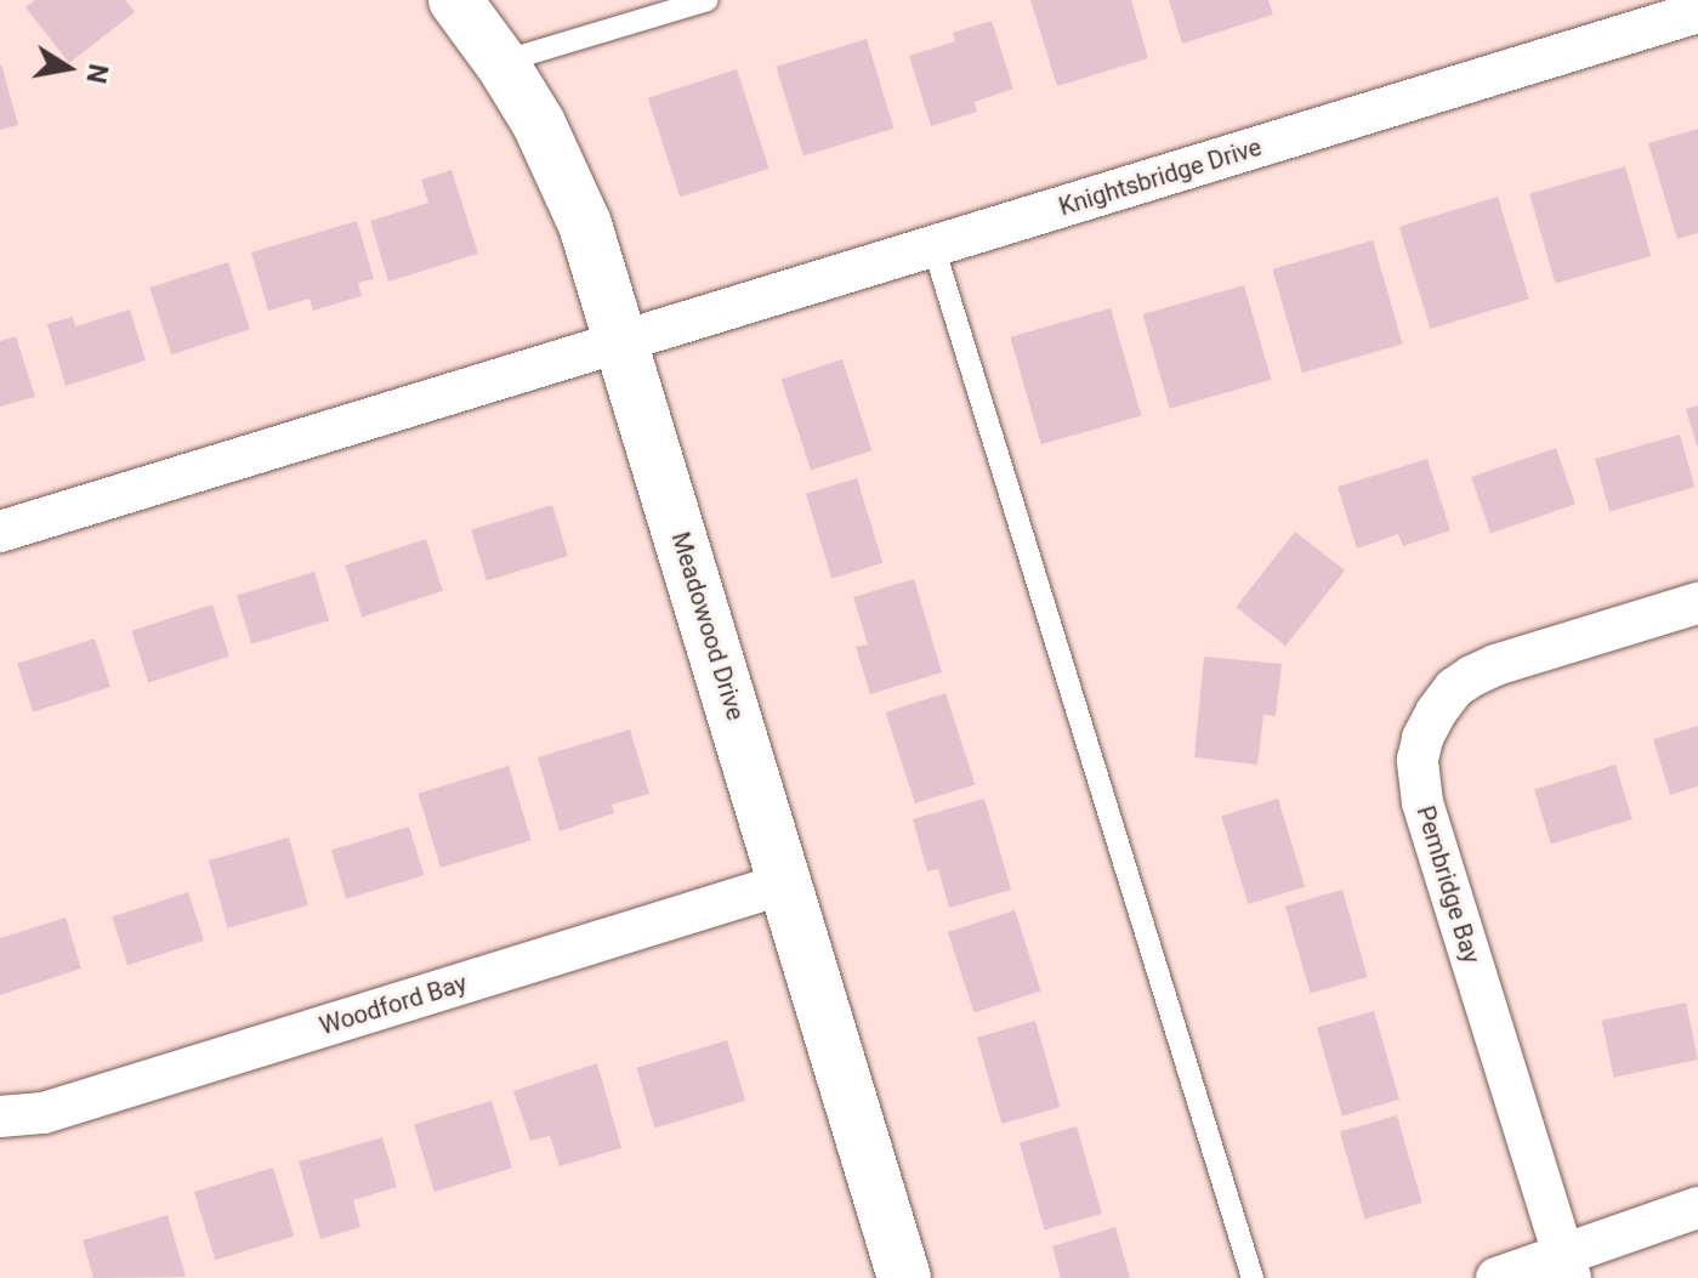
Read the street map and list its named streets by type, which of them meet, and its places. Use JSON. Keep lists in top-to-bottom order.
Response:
{
  "streets": {
    "street": [
      "Knightsbridge Drive",
      "Meadowood Drive",
      "Pembridge Bay",
      "Woodford Bay"
    ]
  },
  "crossings": [
    ["Knightsbridge Drive", "Meadowood Drive"],
    ["Meadowood Drive", "Woodford Bay"]
  ],
  "north": "right"
}
